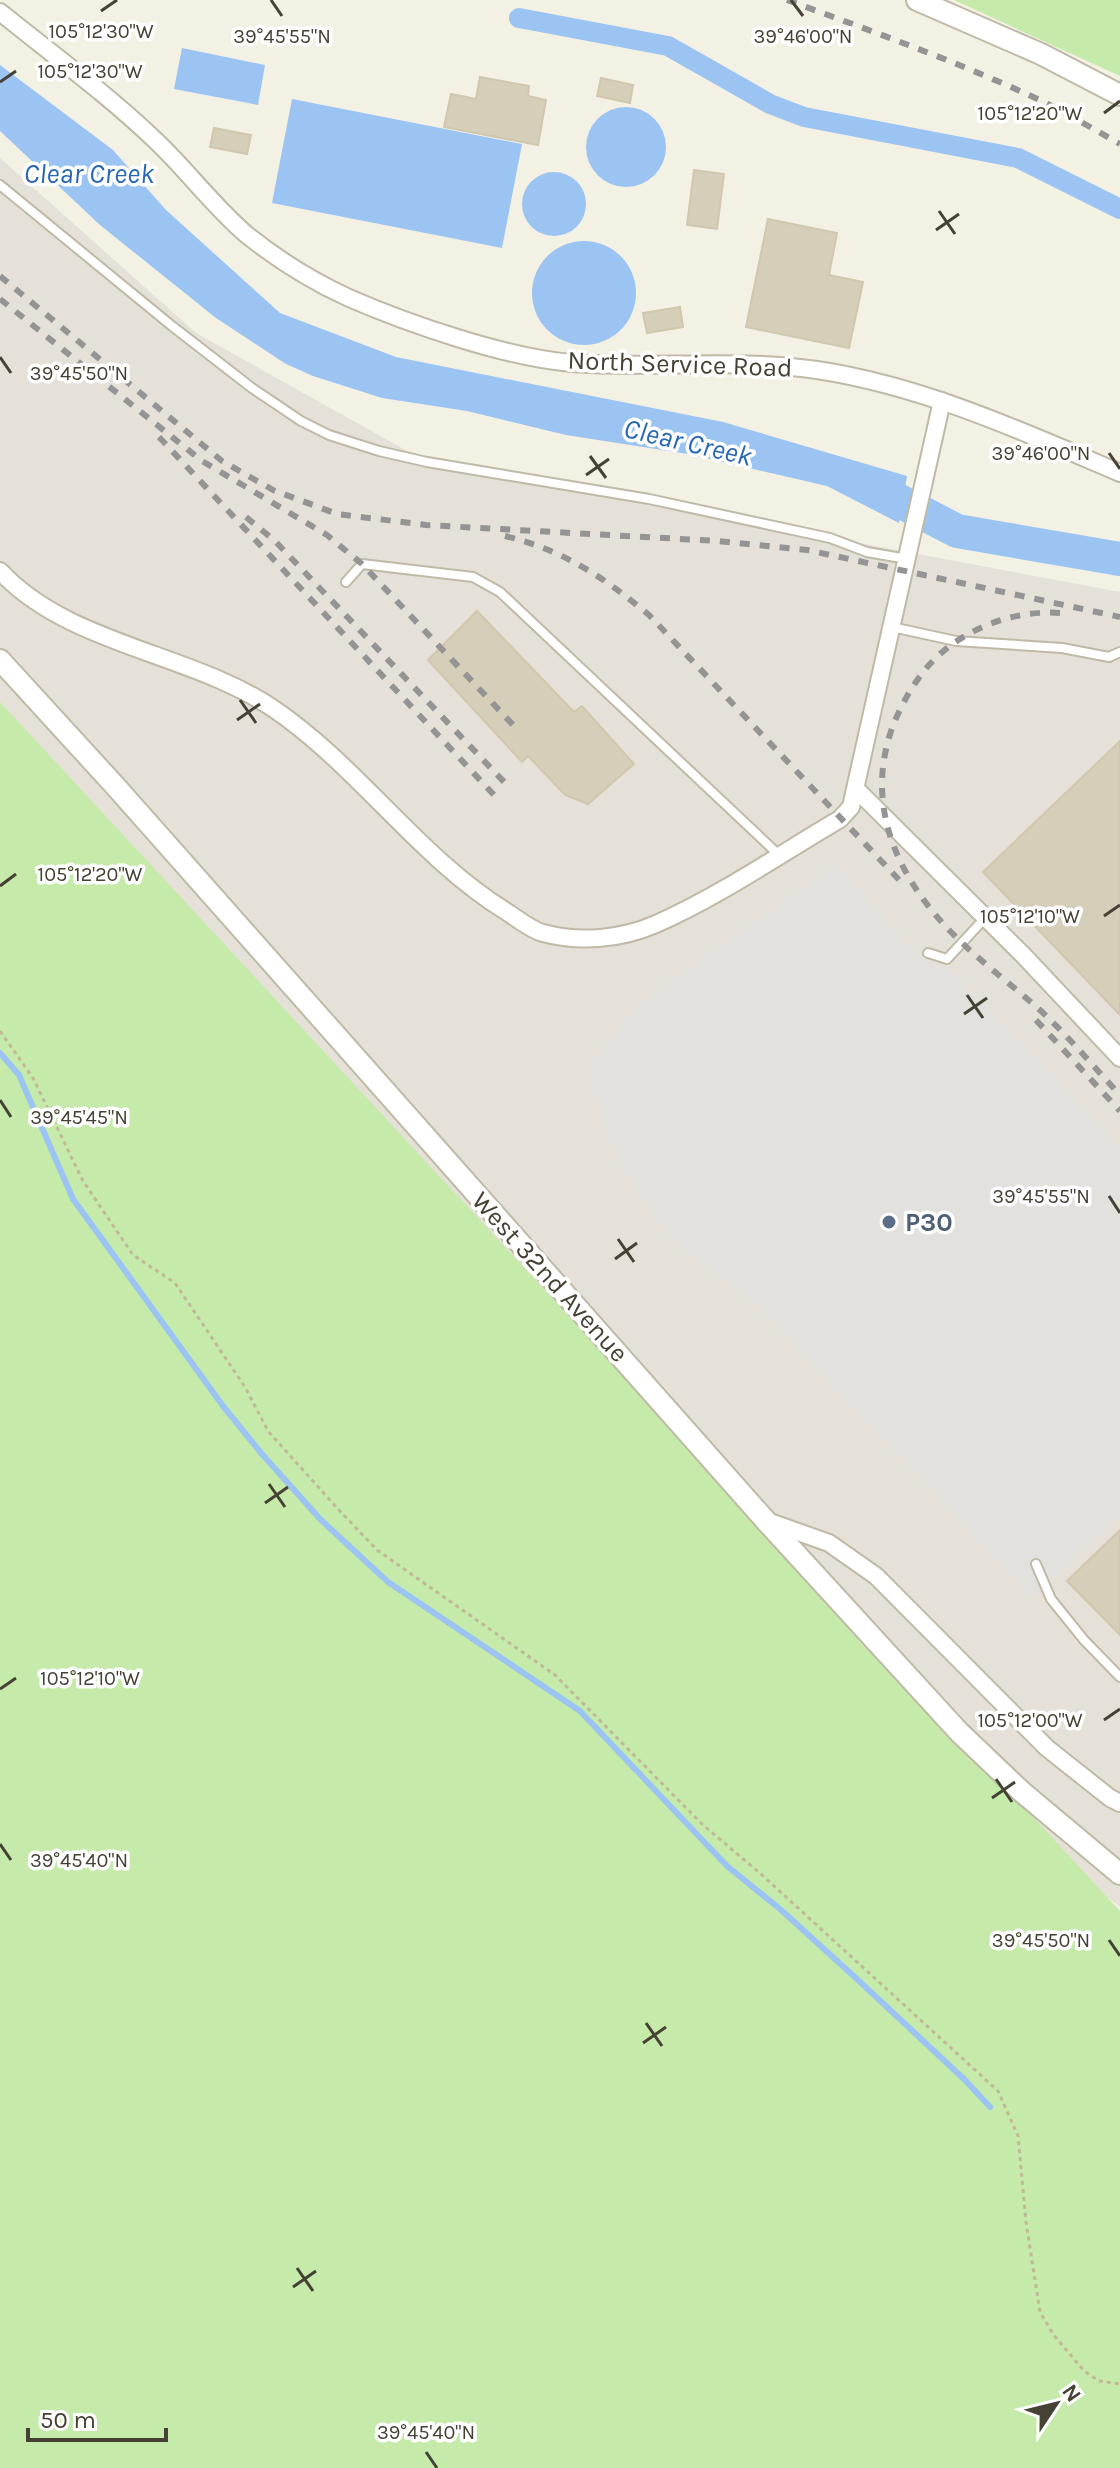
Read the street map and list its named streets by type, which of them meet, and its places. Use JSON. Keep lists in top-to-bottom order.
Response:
{
  "streets": {
    "street": ["North Service Road", "West 32nd Avenue"]
  },
  "water": ["Clear Creek"],
  "places": ["P30"],
  "scale_bar": "50 m",
  "north": "top right",
  "coordinates": [
    "105°12'30\"W",
    "39°45'55\"N",
    "39°46'00\"N",
    "105°12'20\"W",
    "39°45'50\"N",
    "105°12'10\"W",
    "39°45'45\"N",
    "105°12'00\"W",
    "39°45'40\"N"
  ]
}
